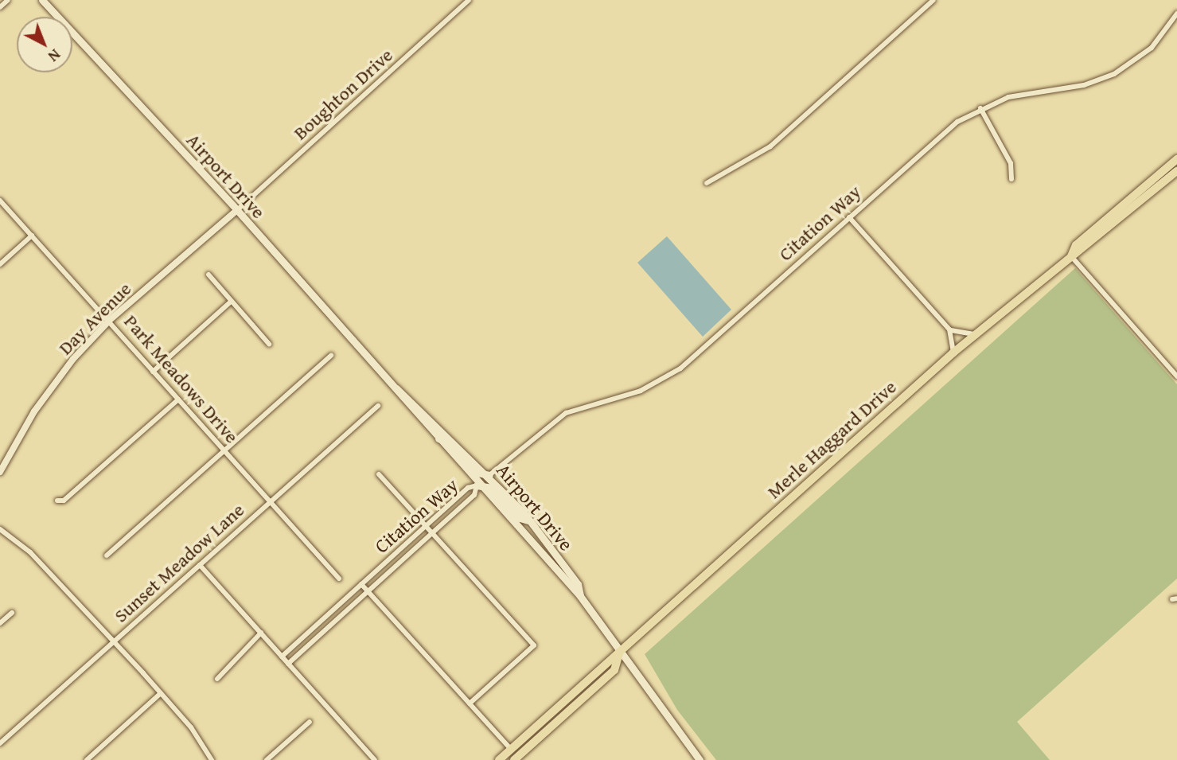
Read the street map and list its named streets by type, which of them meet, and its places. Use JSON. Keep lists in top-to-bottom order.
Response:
{
  "streets": {
    "main road": ["Airport Drive", "Merle Haggard Drive"],
    "street": [
      "Boughton Drive",
      "Citation Way",
      "Day Avenue",
      "Park Meadows Drive",
      "Sunset Meadow Lane"
    ]
  },
  "crossings": [
    ["Boughton Drive", "Airport Drive"],
    ["Boughton Drive", "Day Avenue"],
    ["Airport Drive", "Citation Way"],
    ["Airport Drive", "Day Avenue"],
    ["Airport Drive", "Merle Haggard Drive"],
    ["Day Avenue", "Park Meadows Drive"],
    ["Park Meadows Drive", "Sunset Meadow Lane"]
  ],
  "north": "bottom right"
}
